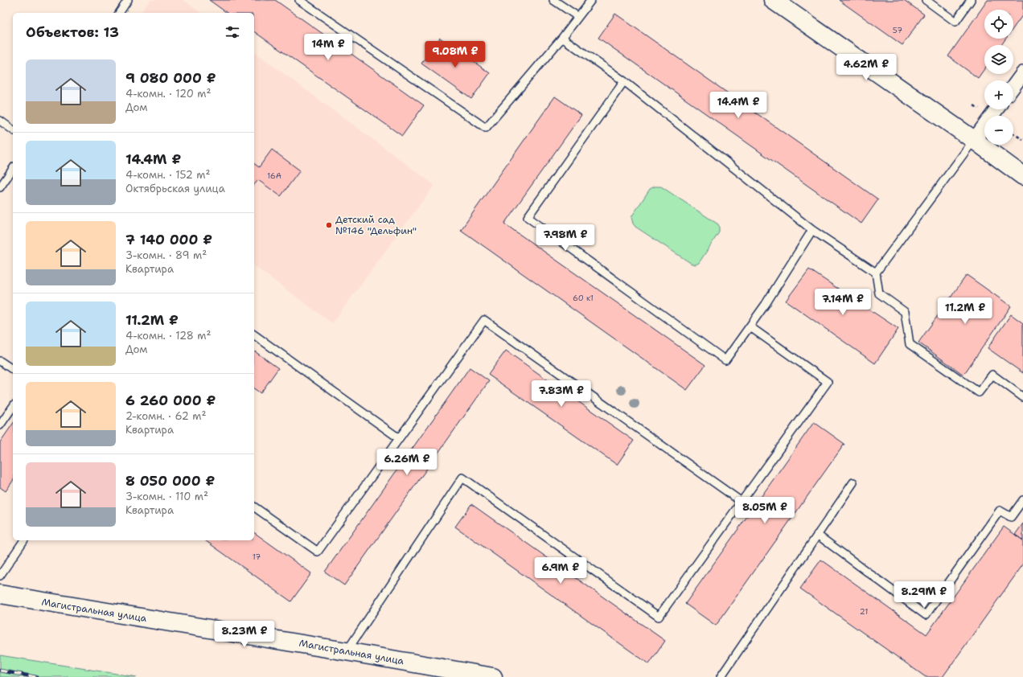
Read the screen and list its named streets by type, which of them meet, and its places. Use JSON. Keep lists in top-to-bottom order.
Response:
{
  "streets": {
    "street": ["Магистральная улица"]
  },
  "places": ["Детский сад №146 \"Дельфин\""],
  "house_numbers": [
    "57",
    "16А",
    "60 к1",
    "17",
    "21"
  ],
  "page": {
    "map_buttons": ["+", "−"],
    "heading": "Объектов: 13",
    "price": [
      "14M ₽",
      "9.08M ₽",
      "4.62M ₽",
      "14.4M ₽",
      "7.98M ₽",
      "7.14M ₽",
      "11.2M ₽",
      "7.83M ₽",
      "6.26M ₽",
      "8.05M ₽",
      "6.9M ₽",
      "8.29M ₽",
      "8.23M ₽"
    ],
    "list": [
      {
        "name": "9 080 000 ₽",
        "note": "4-комн. · 120 m² · Дом"
      },
      {
        "name": "14.4M ₽",
        "note": "4-комн. · 152 m² · Октябрьская улица"
      },
      {
        "name": "7 140 000 ₽",
        "note": "3-комн. · 89 m² · Квартира"
      },
      {
        "name": "11.2M ₽",
        "note": "4-комн. · 128 m² · Дом"
      },
      {
        "name": "6 260 000 ₽",
        "note": "2-комн. · 62 m² · Квартира"
      },
      {
        "name": "8 050 000 ₽",
        "note": "3-комн. · 110 m² · Квартира"
      }
    ]
  }
}
